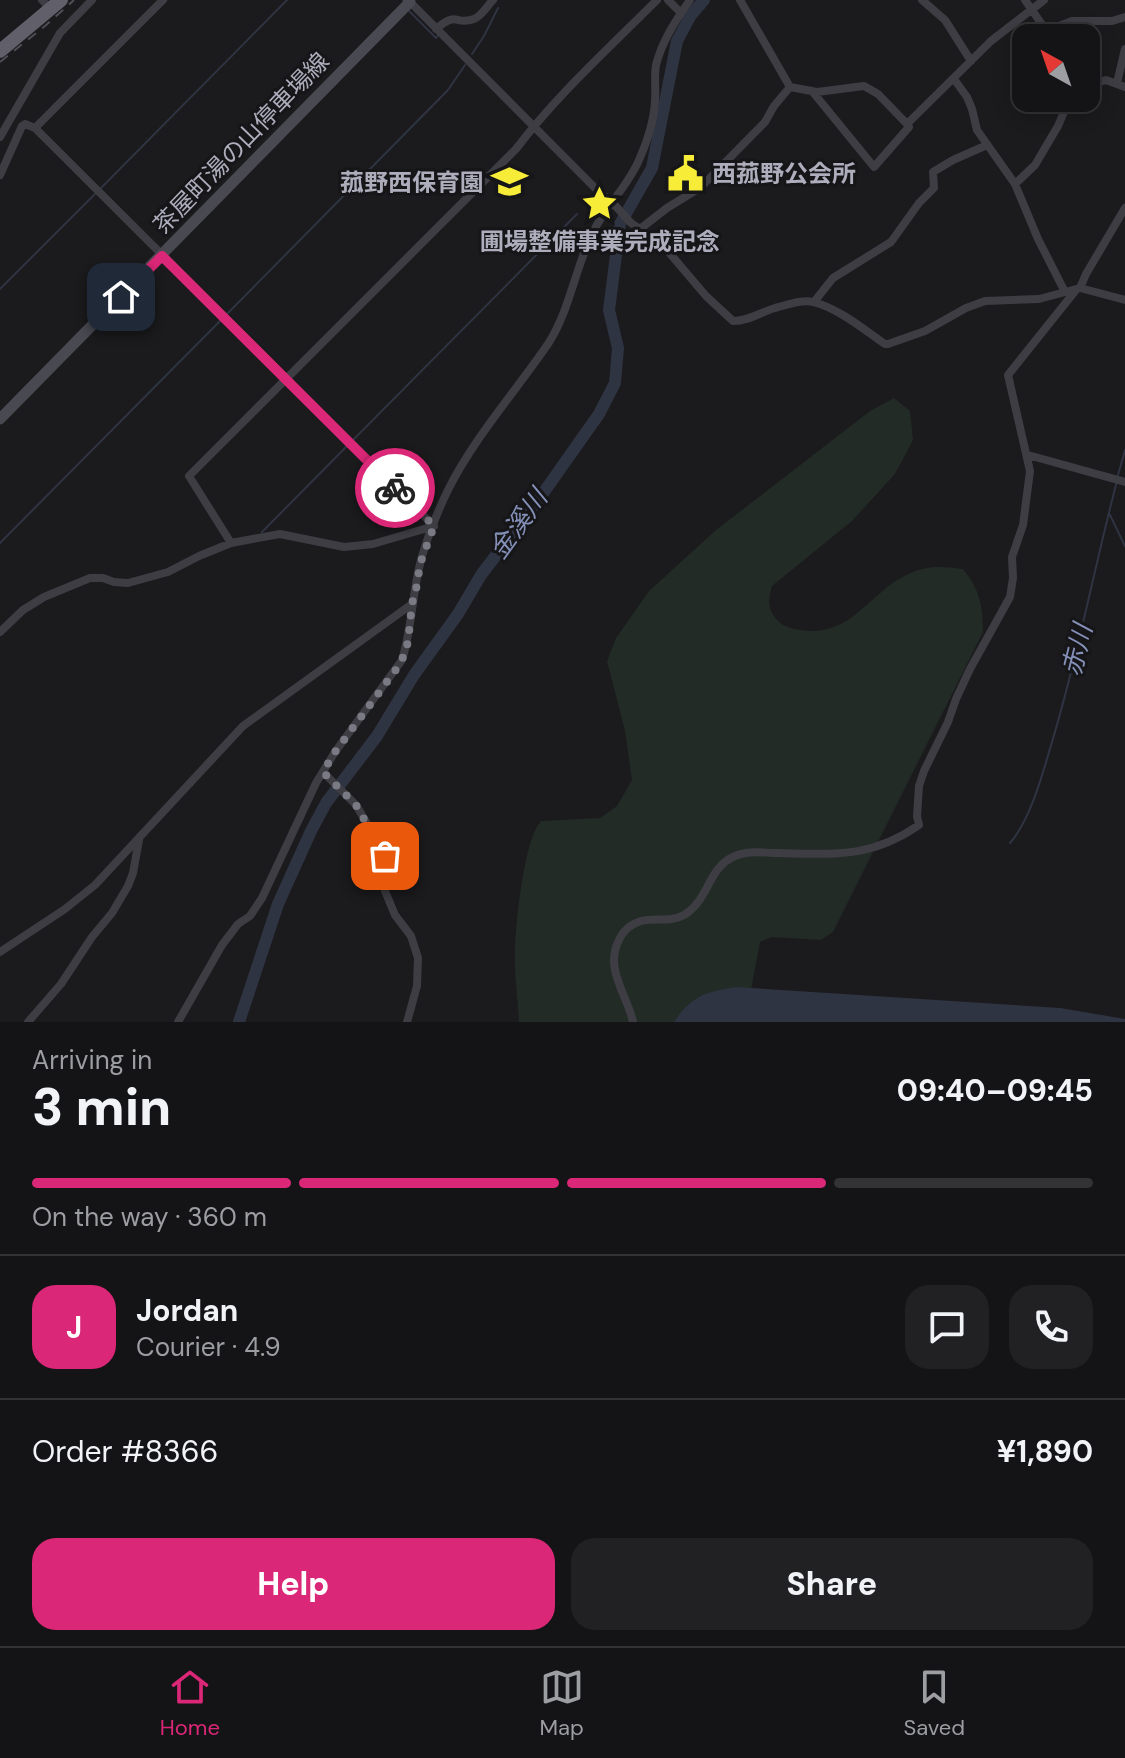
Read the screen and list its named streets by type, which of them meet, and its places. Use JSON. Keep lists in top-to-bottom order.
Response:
{
  "streets": {
    "main road": ["茶屋町湯の山停車場線"]
  },
  "water": ["金溪川", "赤川"],
  "places": {
    "public building": ["西菰野公会所"],
    "school or university": ["菰野西保育園"],
    "place": ["圃場整備事業完成記念"]
  },
  "north": "top left",
  "page": {
    "heading": ["3 min", "Arriving in", "09:40–09:45"],
    "panel": [
      "Jordan",
      "Courier · 4.9",
      "Order #8366",
      "¥1,890"
    ],
    "bar": "On the way · 360 m",
    "round": "J",
    "buttons": ["Help", "Share"],
    "tabs": ["Home", "Map", "Saved"]
  }
}
